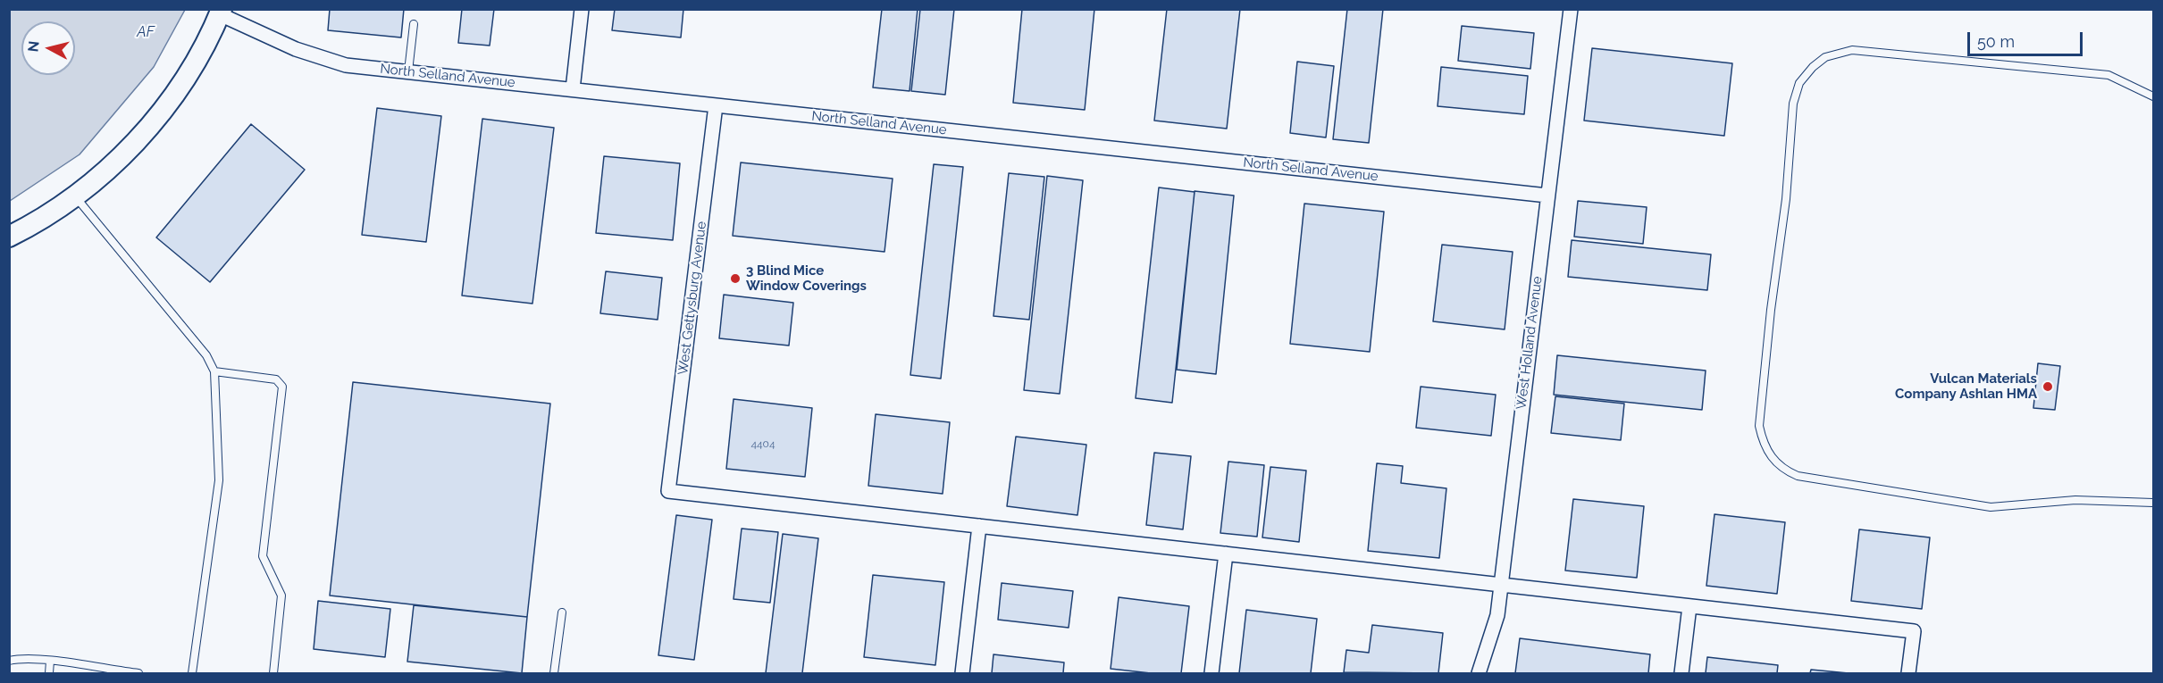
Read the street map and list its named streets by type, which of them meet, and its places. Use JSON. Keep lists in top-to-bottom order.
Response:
{
  "streets": {
    "street": ["North Selland Avenue", "West Gettysburg Avenue", "West Holland Avenue"]
  },
  "crossings": [
    ["North Selland Avenue", "West Gettysburg Avenue"],
    ["North Selland Avenue", "West Holland Avenue"]
  ],
  "water": ["AF"],
  "places": ["3 Blind Mice Window Coverings", "Vulcan Materials Company Ashlan HMA"],
  "house_numbers": ["4404"],
  "scale_bar": "50 m",
  "north": "left"
}
